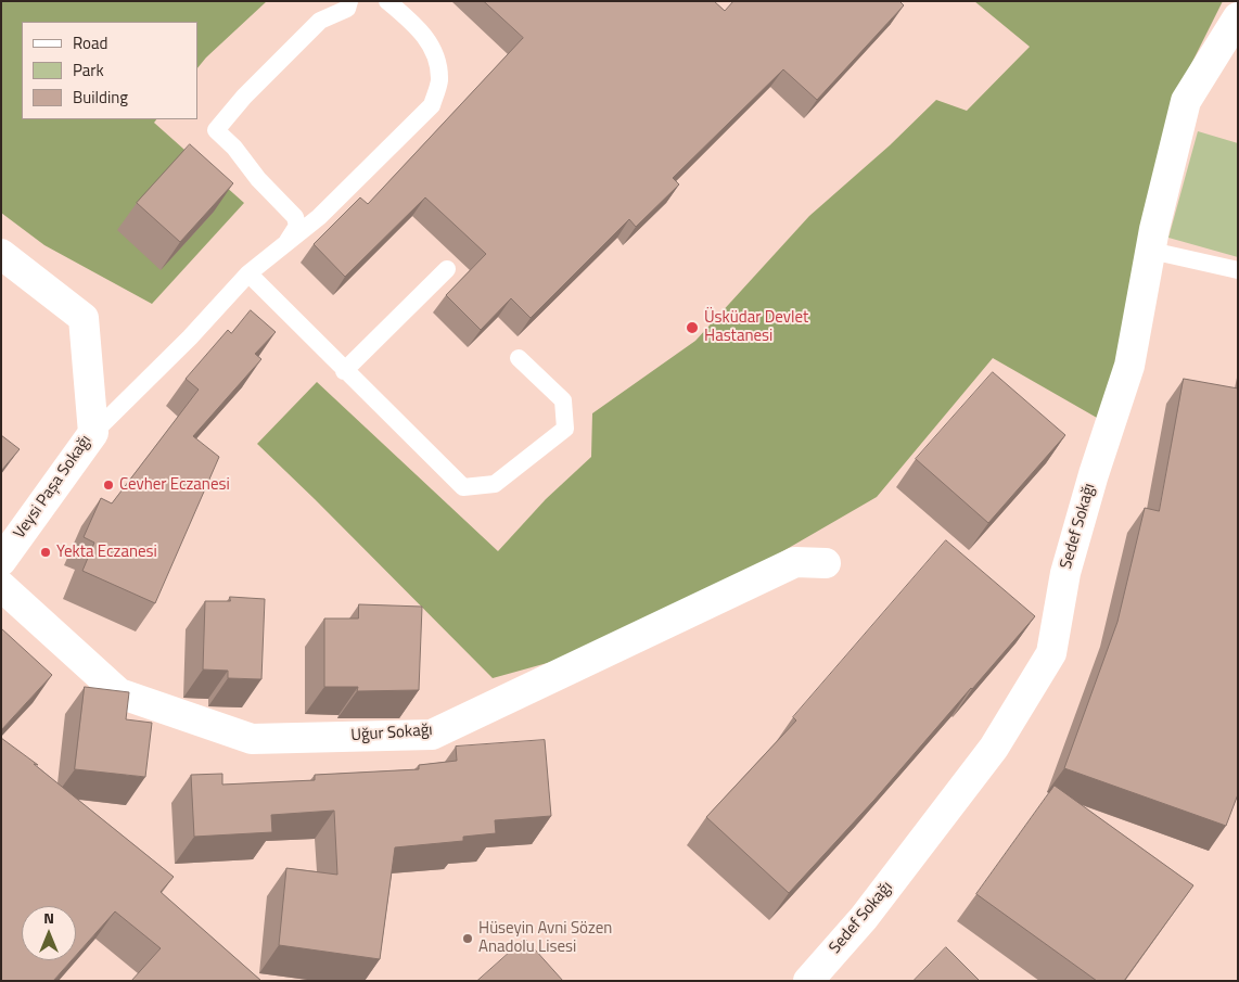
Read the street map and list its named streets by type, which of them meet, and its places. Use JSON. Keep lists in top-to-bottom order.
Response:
{
  "streets": {
    "street": ["Veysi Paşa Sokağı", "Sedef Sokağı", "Uğur Sokağı"]
  },
  "places": [
    "Üsküdar Devlet Hastanesi",
    "Cevher Eczanesi",
    "Yekta Eczanesi",
    "Hüseyin Avni Sözen Anadolu Lisesi"
  ],
  "legend": ["Road", "Park", "Building"],
  "north": "top"
}
